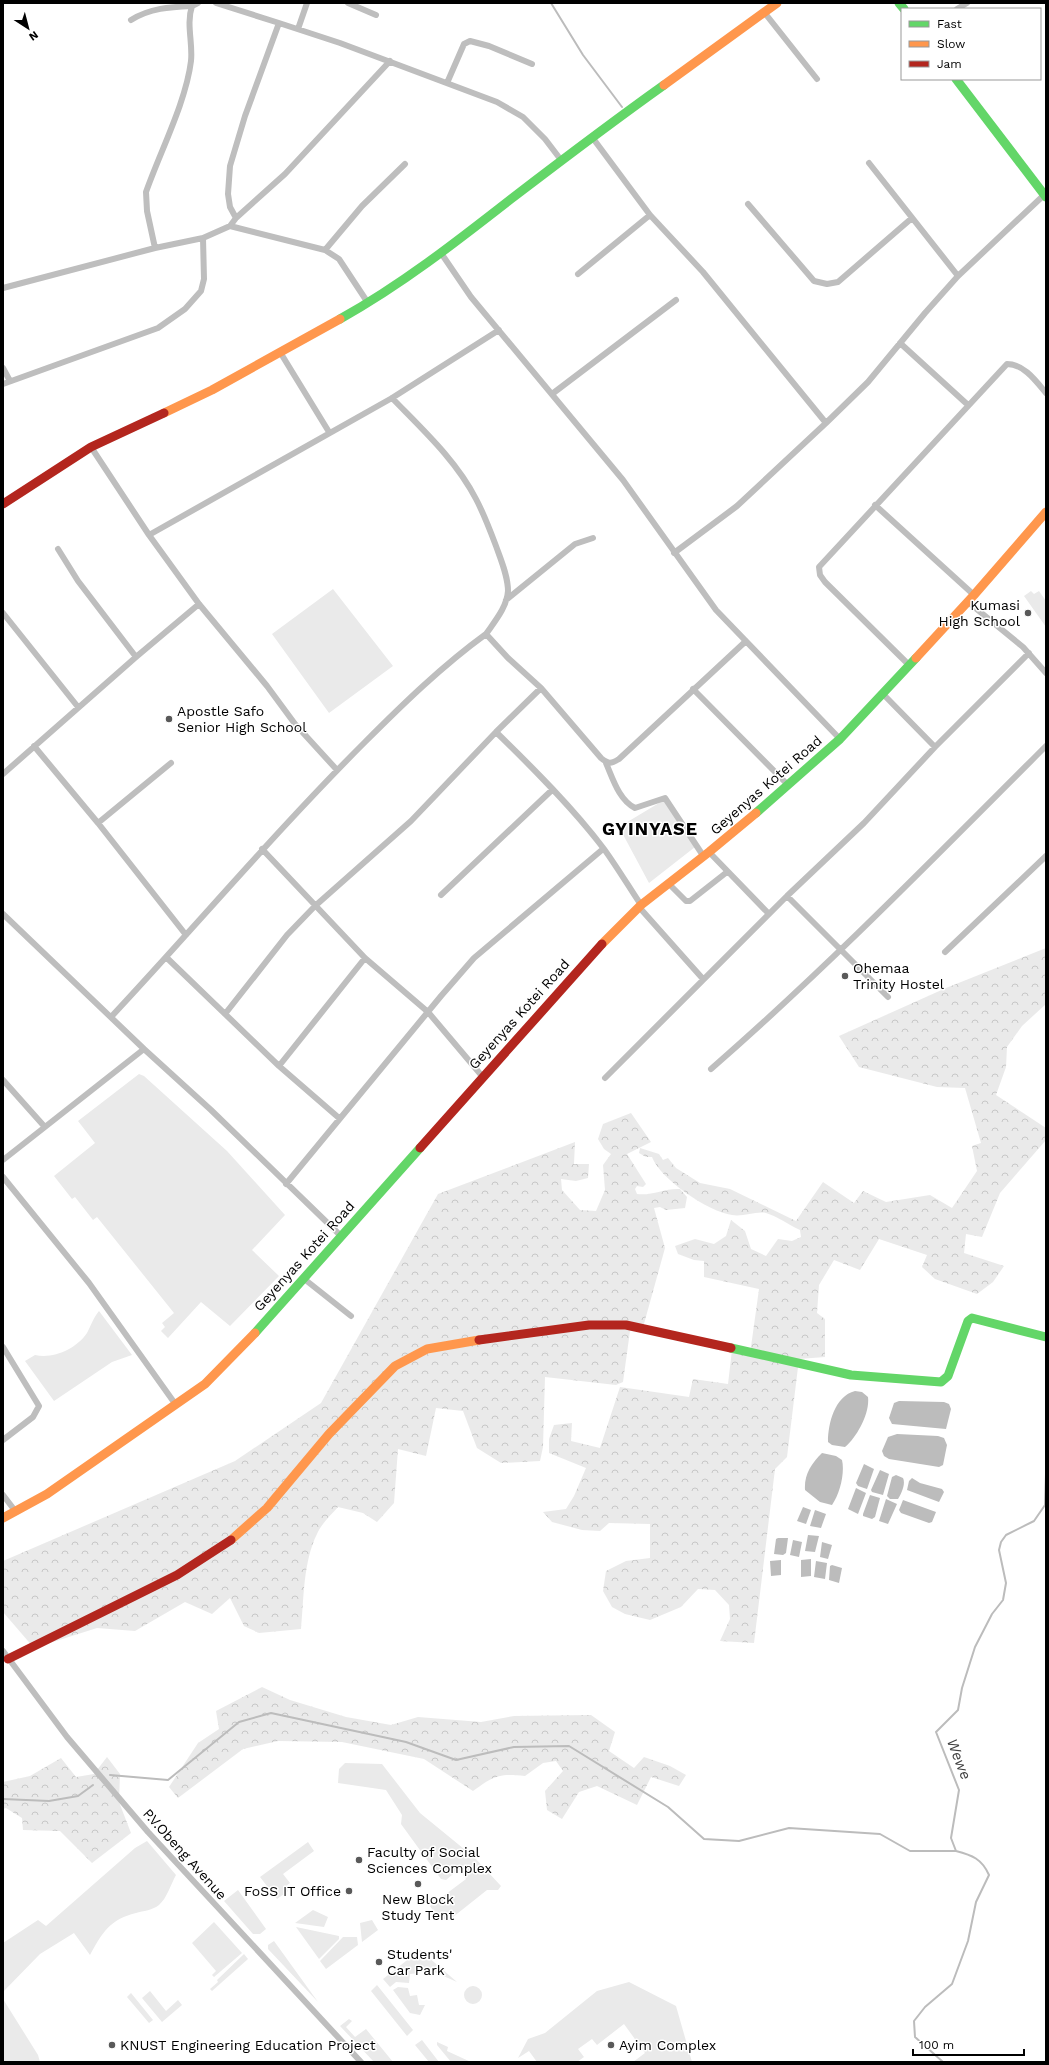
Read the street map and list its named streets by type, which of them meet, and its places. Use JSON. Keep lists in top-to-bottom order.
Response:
{
  "streets": {
    "street": ["Geyenyas Kotei Road", "P.V.Obeng Avenue"]
  },
  "districts": ["GYINYASE"],
  "water": ["Wewe"],
  "places": [
    "Kumasi High School",
    "Apostle Safo Senior High School",
    "Ohemaa Trinity Hostel",
    "Faculty of Social Sciences Complex",
    "New Block Study Tent",
    "FoSS IT Office",
    "Students' Car Park",
    "KNUST Engineering Education Project",
    "Ayim Complex"
  ],
  "legend": ["Fast", "Slow", "Jam"],
  "scale_bar": "100 m",
  "north": "bottom right"
}
